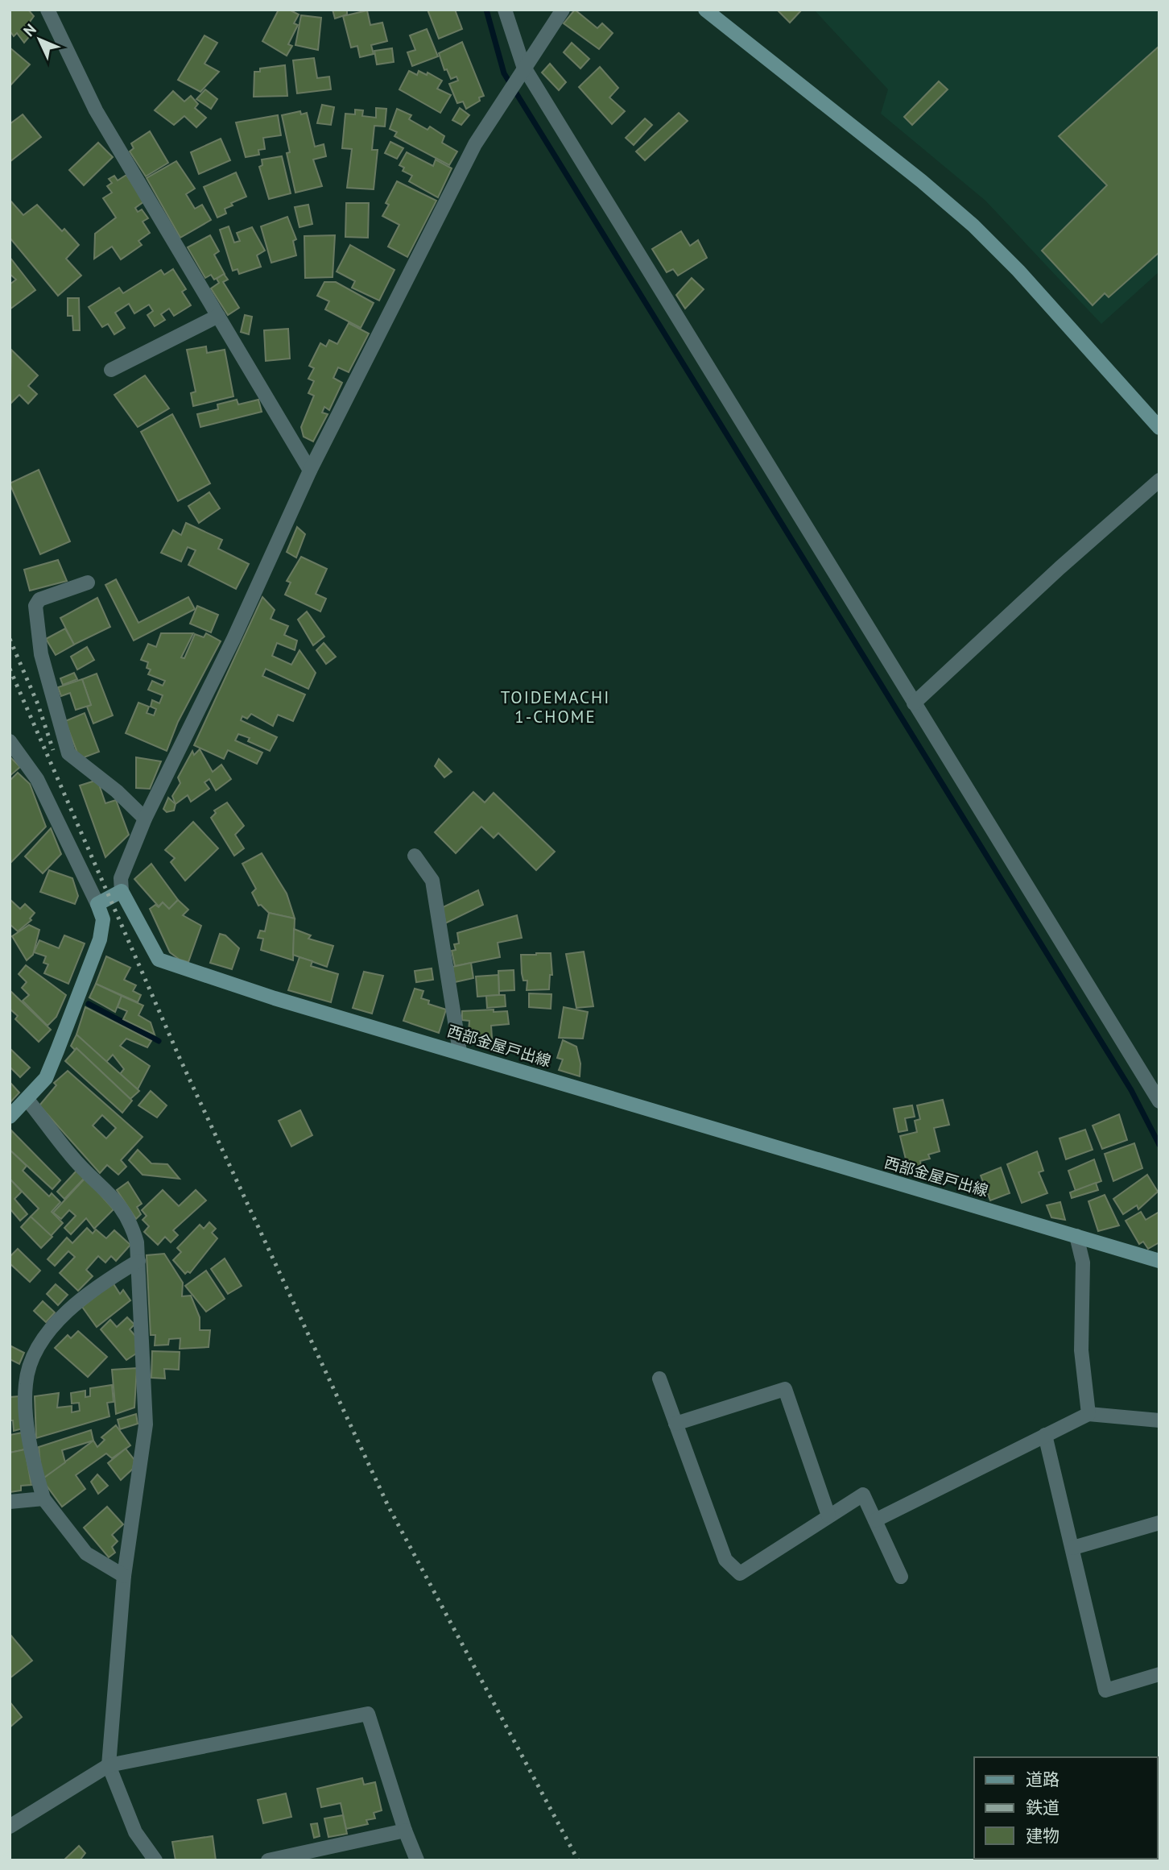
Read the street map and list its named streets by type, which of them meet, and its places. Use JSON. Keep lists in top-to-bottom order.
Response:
{
  "streets": {
    "main road": ["西部金屋戸出線"]
  },
  "districts": ["TOIDEMACHI 1-CHOME"],
  "legend": ["道路", "鉄道", "建物"],
  "north": "top left"
}
